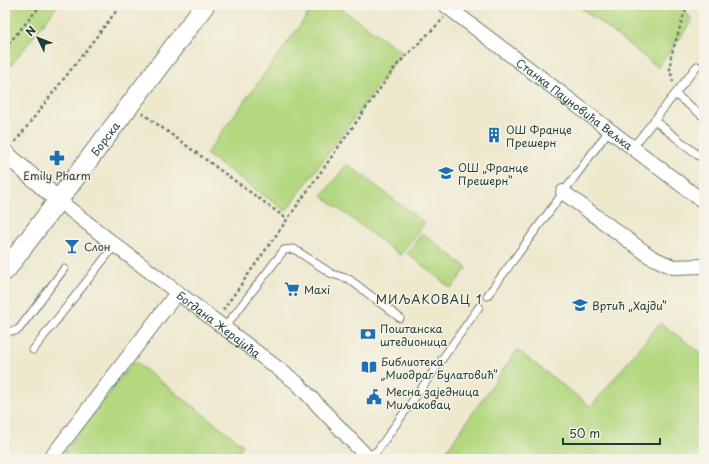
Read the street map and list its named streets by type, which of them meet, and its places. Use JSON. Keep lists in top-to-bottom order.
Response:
{
  "streets": {
    "main road": ["Борска"],
    "street": ["Станка Пауновића Вељка", "Богдана Жерајића"]
  },
  "crossings": [
    ["Борска", "Богдана Жерајића"]
  ],
  "districts": ["МИЉАКОВАЦ 1"],
  "places": {
    "building": ["ОШ Франце Прешерн"],
    "pharmacy": ["Emily Pharm"],
    "school or university": ["ОШ „Франце Прешерн”", "Вртић „Хајди”"],
    "bar": ["Слон"],
    "supermarket": ["Maxi"],
    "bank": ["Поштанска штедионица"],
    "library": ["Библиотека „Миодраг Булатовић”"],
    "public building": ["Месна заједница Миљаковац"]
  },
  "scale_bar": "50 m",
  "north": "top left"
}
